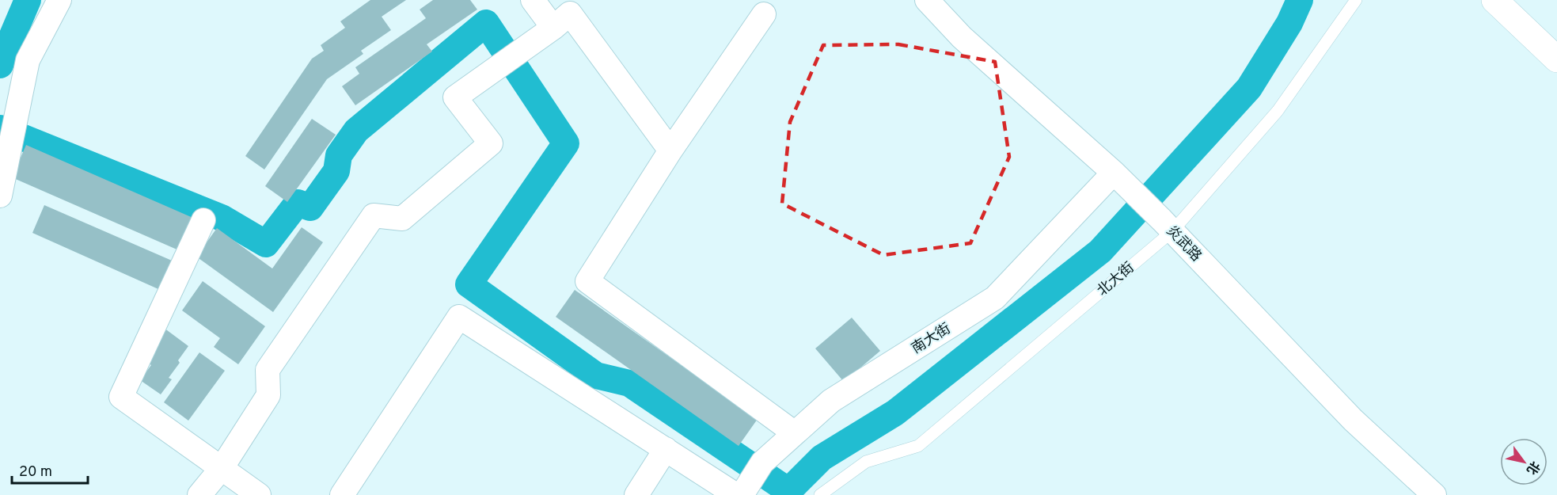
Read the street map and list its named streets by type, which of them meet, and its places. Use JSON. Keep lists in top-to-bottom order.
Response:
{
  "streets": {
    "street": ["炎武路", "南大街"],
    "lane": ["北大街"]
  },
  "crossings": [
    ["炎武路", "北大街"],
    ["炎武路", "南大街"]
  ],
  "scale_bar": "20 m",
  "north": "bottom right"
}
